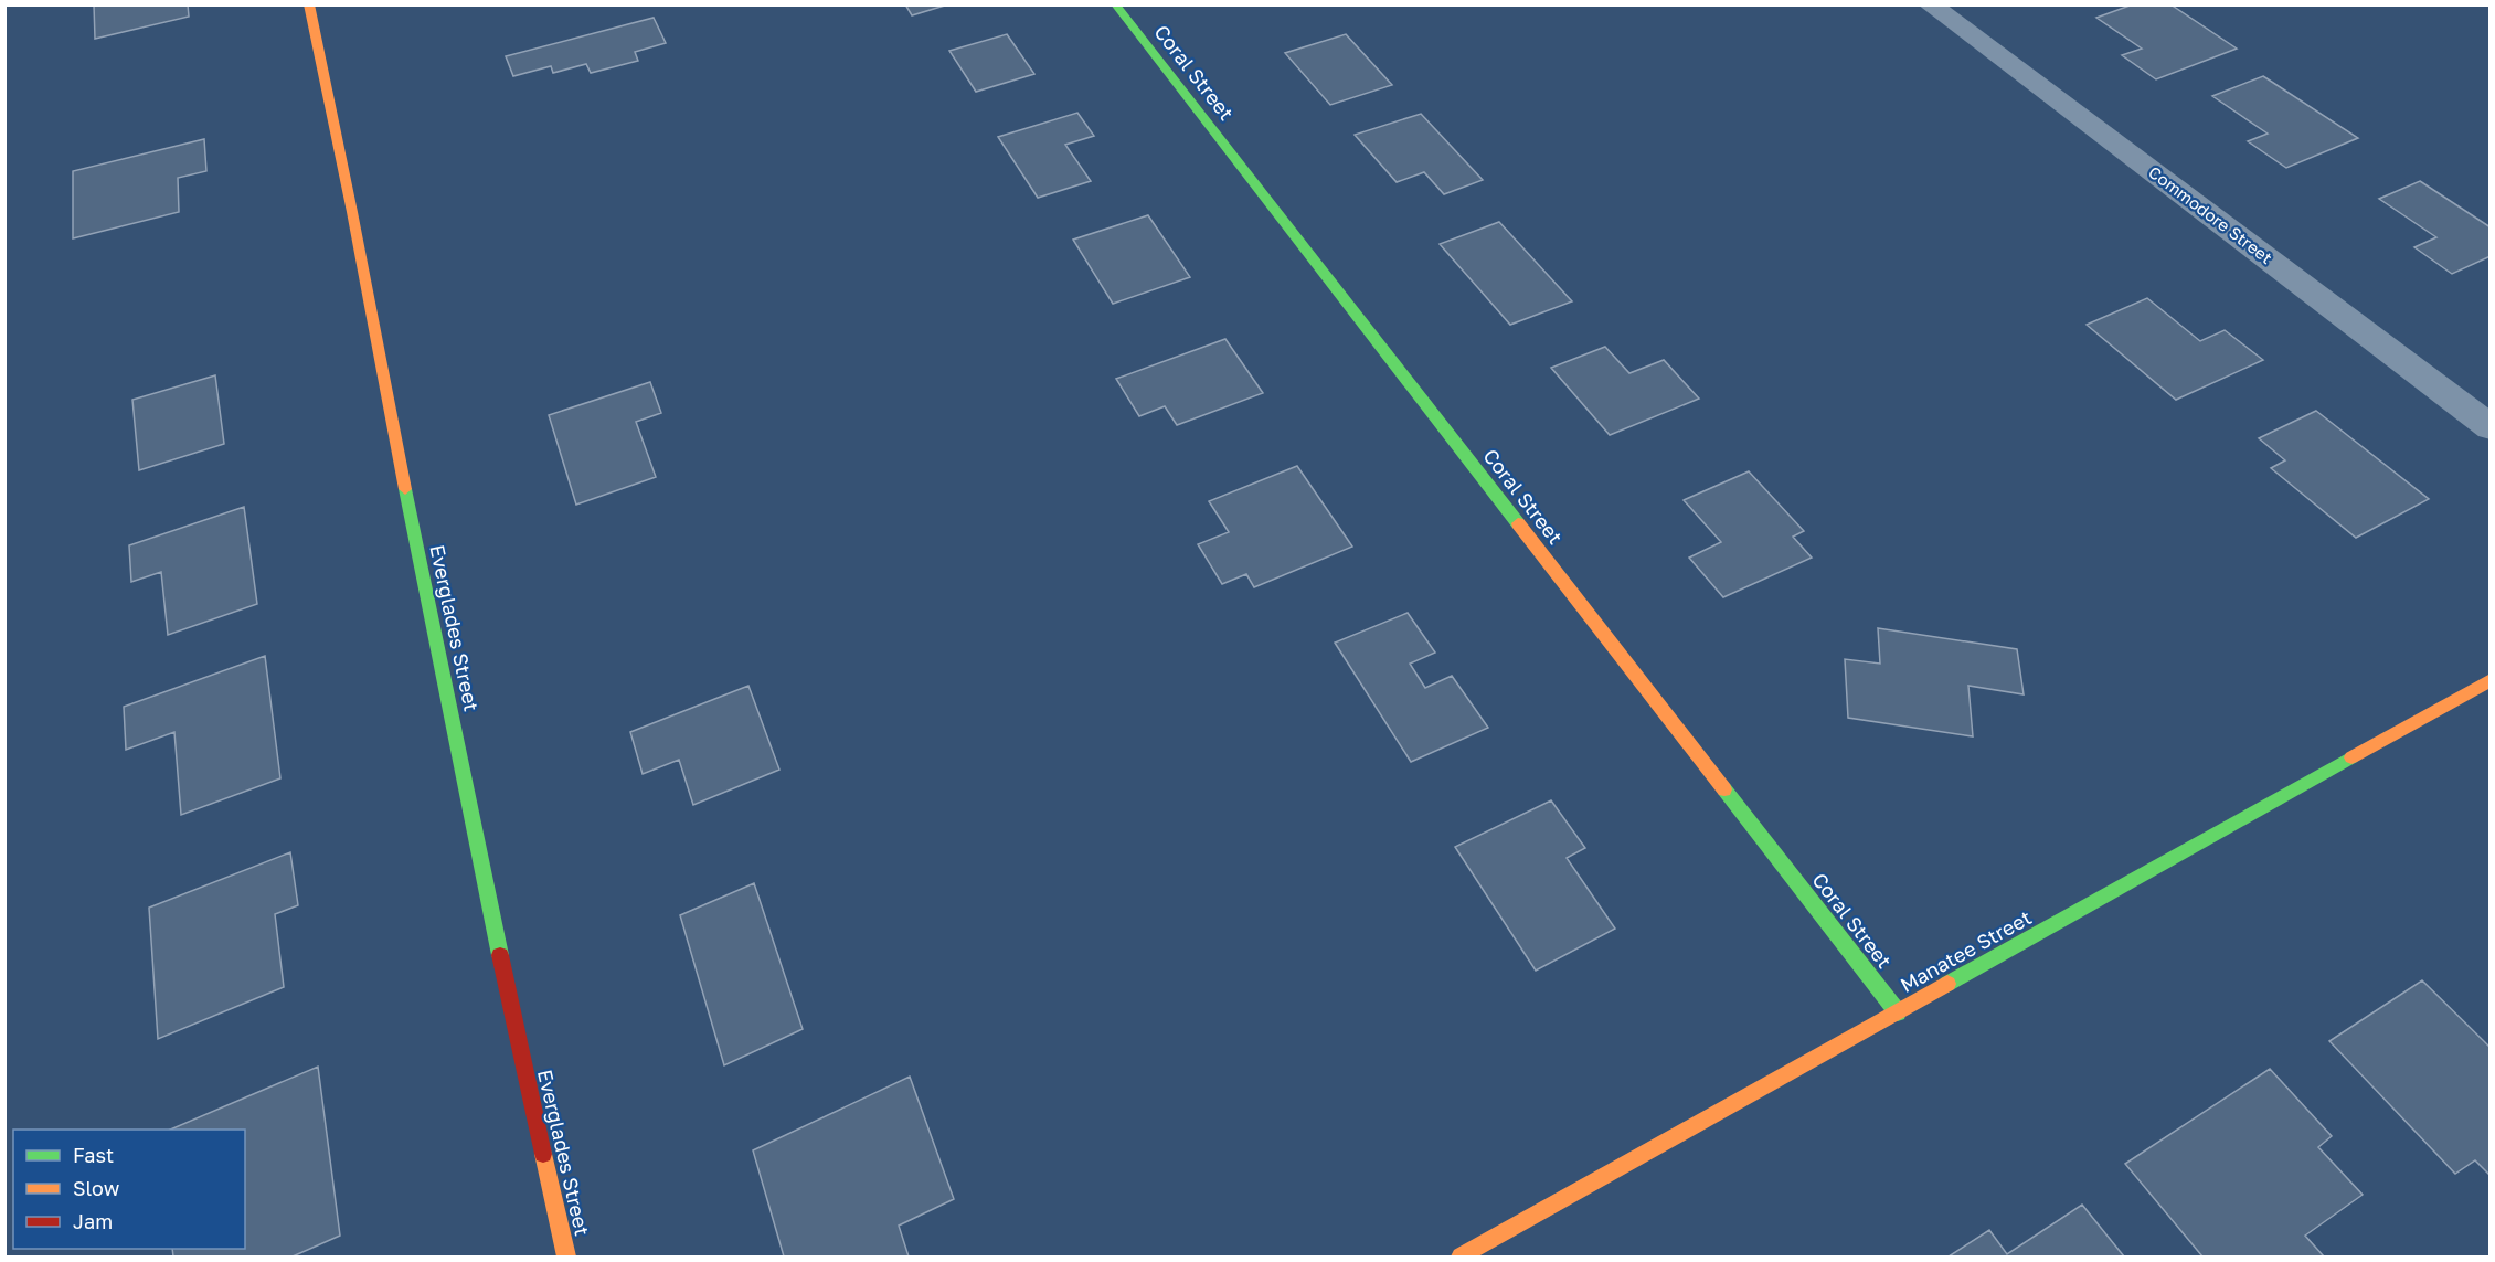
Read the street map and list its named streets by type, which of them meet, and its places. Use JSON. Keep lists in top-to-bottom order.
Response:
{
  "streets": {
    "street": [
      "Coral Street",
      "Commodore Street",
      "Everglades Street",
      "Manatee Street"
    ]
  },
  "crossings": [
    ["Coral Street", "Manatee Street"]
  ],
  "legend": ["Fast", "Slow", "Jam"]
}
